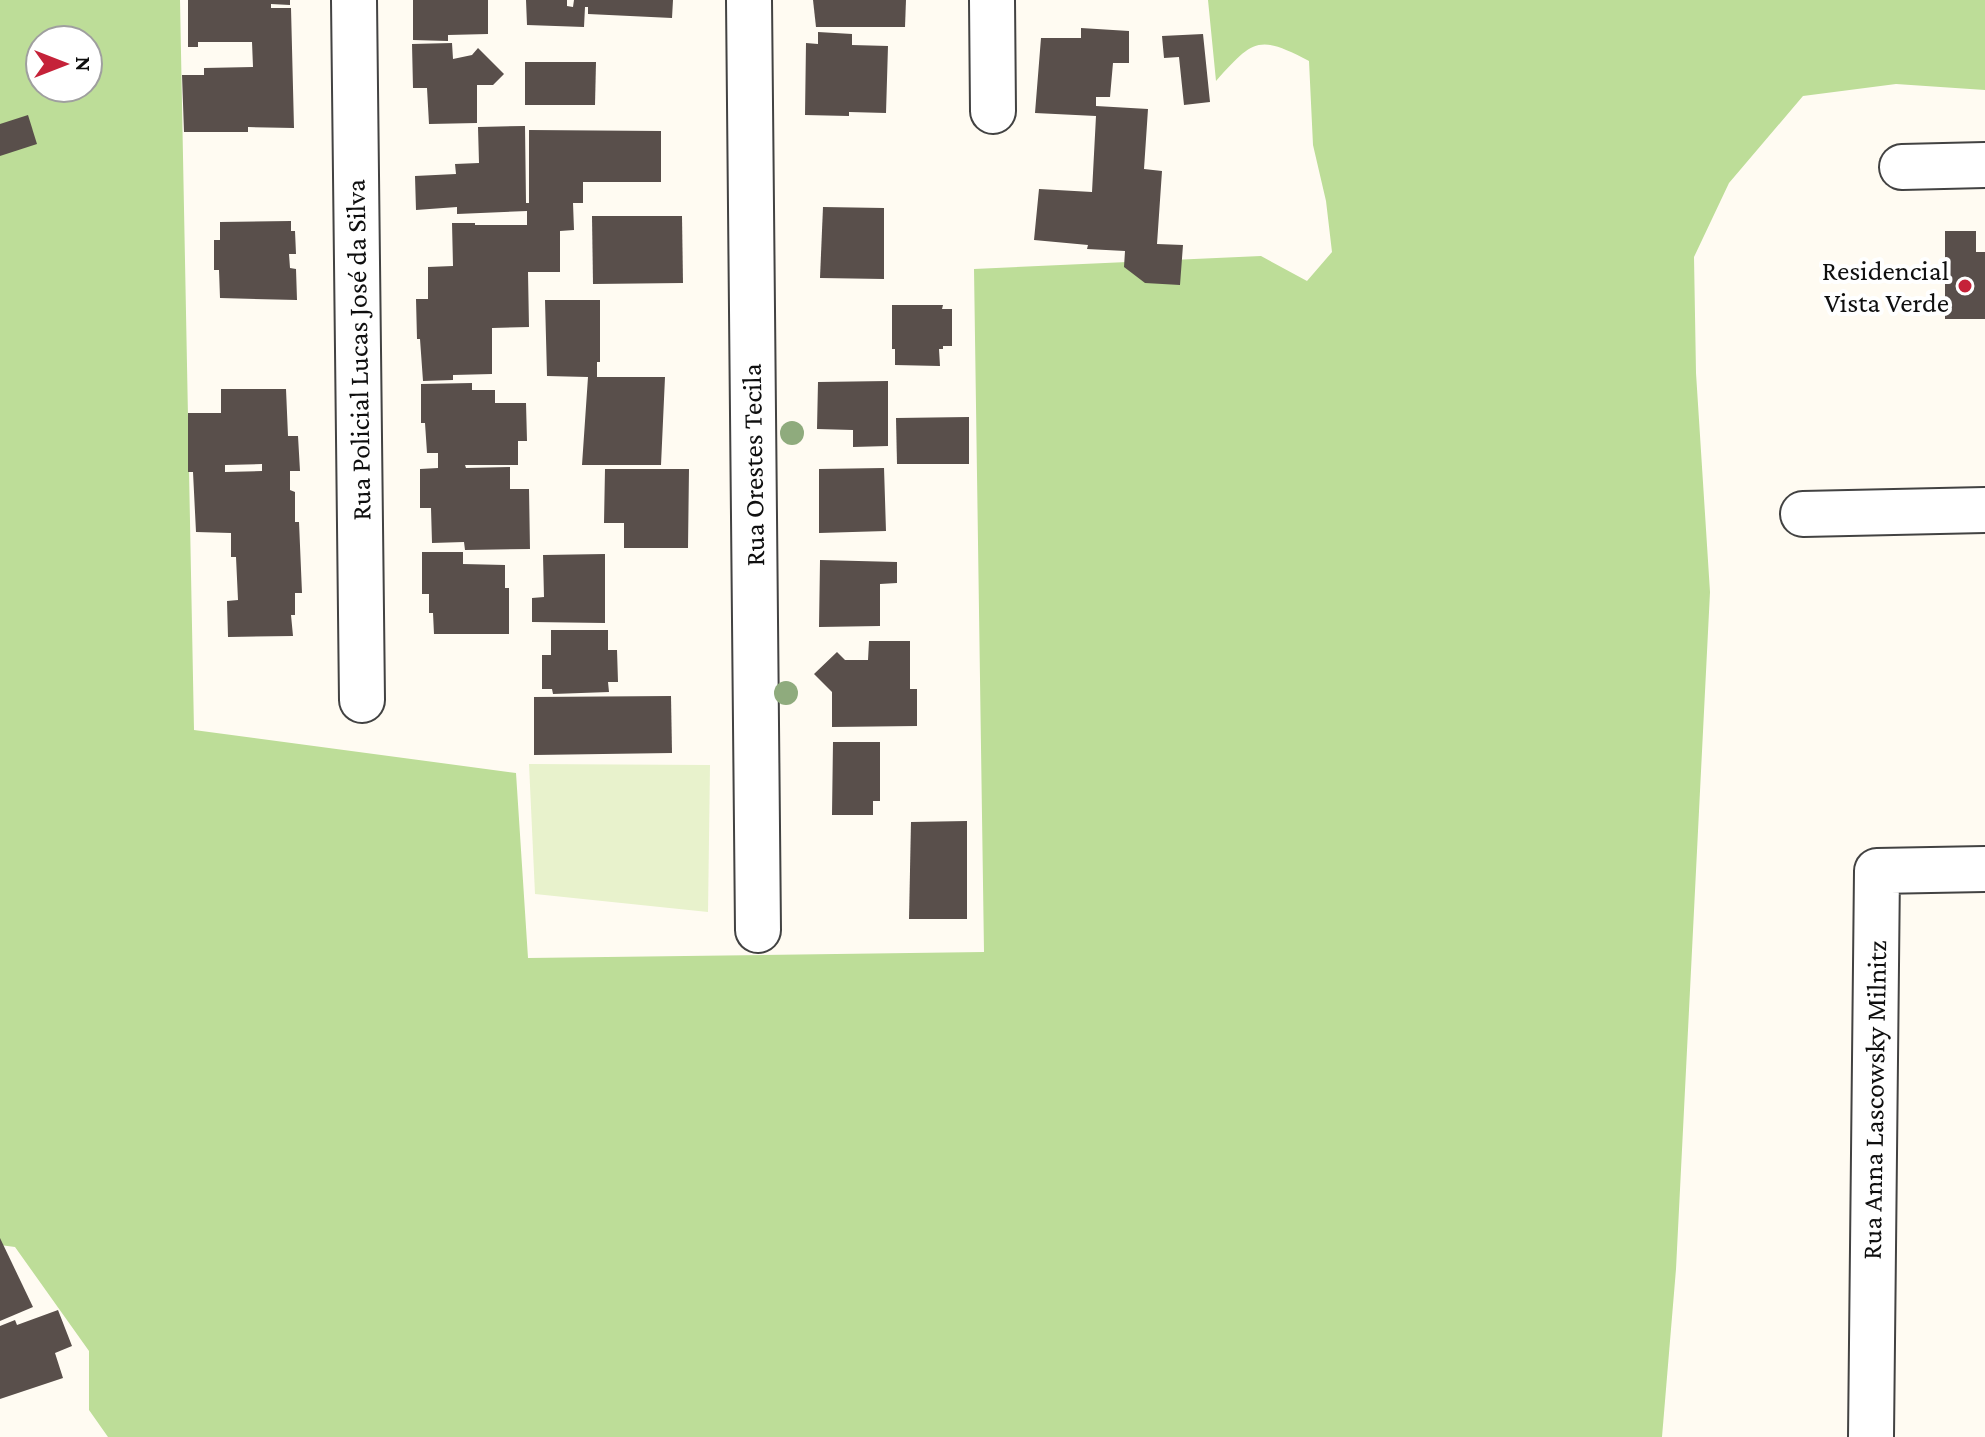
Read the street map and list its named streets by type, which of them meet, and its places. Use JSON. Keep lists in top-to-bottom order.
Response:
{
  "streets": {
    "street": ["Rua Policial Lucas José da Silva", "Rua Orestes Tecila", "Rua Anna Lascowsky Milnitz"]
  },
  "places": ["Residencial Vista Verde"],
  "north": "right"
}
